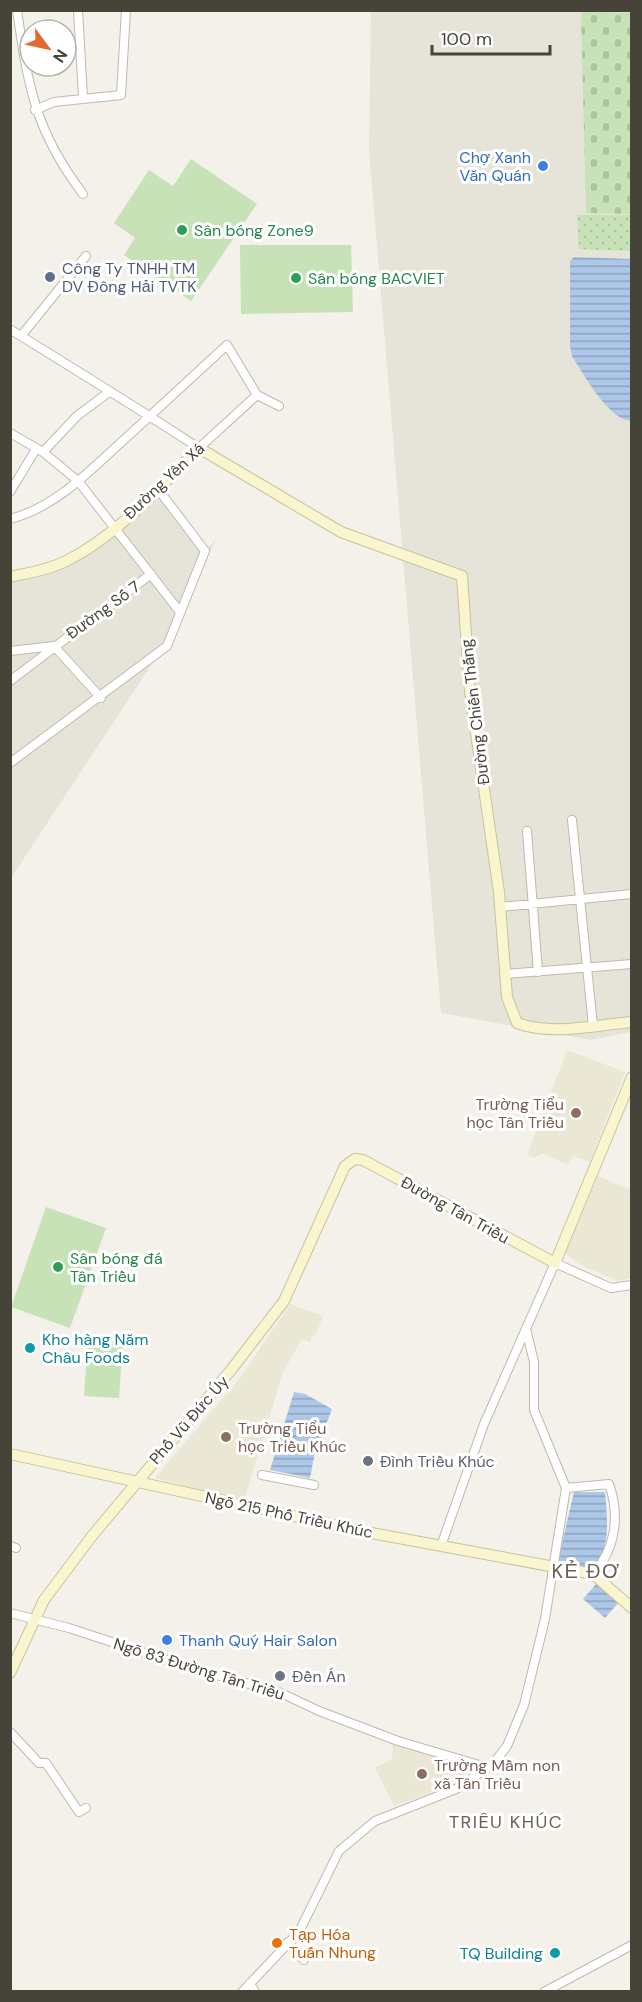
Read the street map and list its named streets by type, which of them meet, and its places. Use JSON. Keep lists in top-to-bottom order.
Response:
{
  "streets": {
    "street": [
      "Đường Yên Xá",
      "Đường Số 7",
      "Đường Chiến Thắng",
      "Đường Tân Triều",
      "Phố Vũ Đức Úy",
      "Ngõ 215 Phố Triều Khúc",
      "Ngõ 83 Đường Tân Triều"
    ]
  },
  "crossings": [
    ["Đường Yên Xá", "Đường Chiến Thắng"],
    ["Đường Tân Triều", "Phố Vũ Đức Úy"],
    ["Phố Vũ Đức Úy", "Ngõ 215 Phố Triều Khúc"],
    ["Phố Vũ Đức Úy", "Ngõ 83 Đường Tân Triều"]
  ],
  "districts": ["KẺ ĐƠ", "TRIÊU KHÚC"],
  "places": [
    "Chợ Xanh Văn Quán",
    "Sân bóng Zone9",
    "Công Ty TNHH TM DV Đông Hải TVTK",
    "Sân bóng BACVIET",
    "Trường Tiểu học Tân Triều",
    "Sân bóng đá Tân Triều",
    "Kho hàng Năm Châu Foods",
    "Trường Tiểu học Triều Khúc",
    "Đình Triều Khúc",
    "Thanh Quý Hair Salon",
    "Đền Án",
    "Trường Mầm non xã Tân Triều",
    "Tạp Hóa Tuấn Nhung",
    "TQ Building"
  ],
  "scale_bar": "100 m",
  "north": "bottom right"
}
